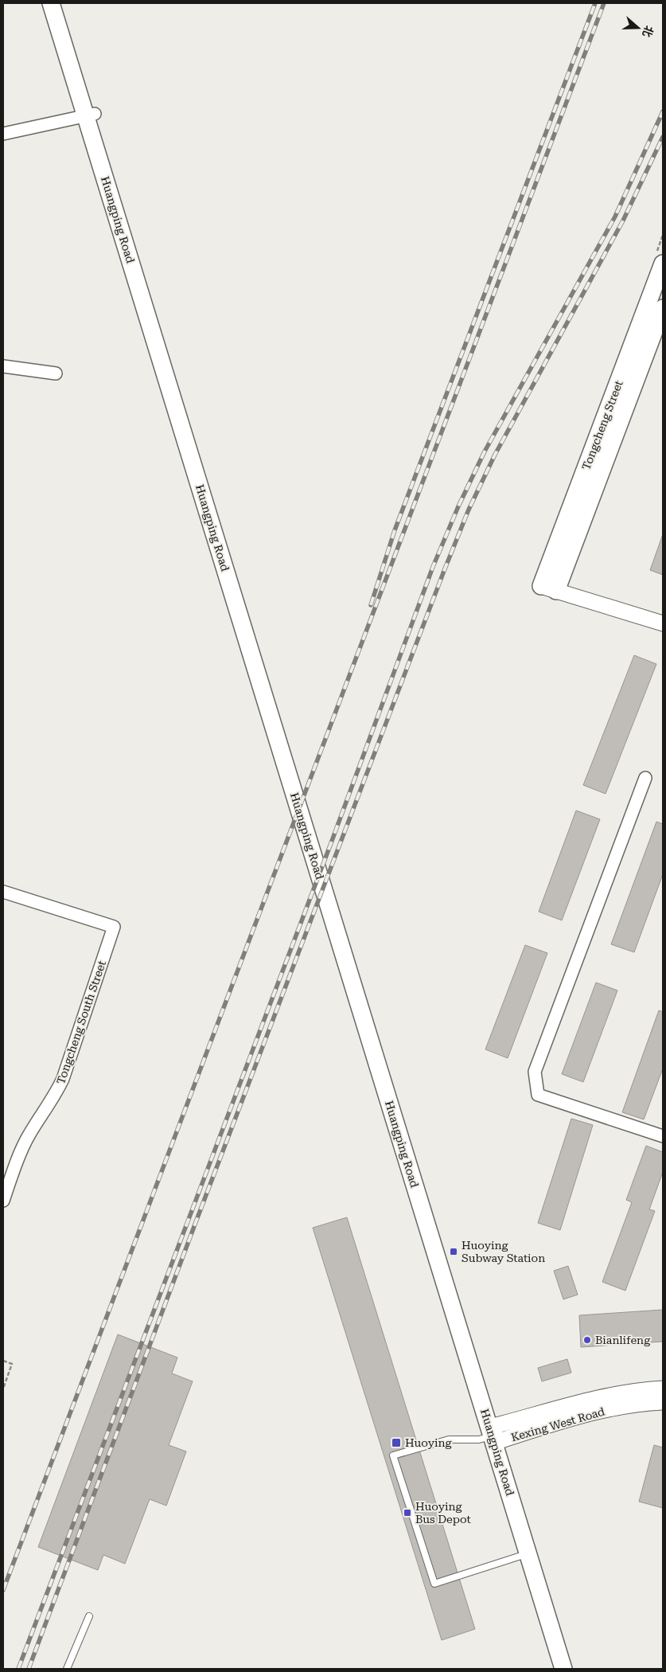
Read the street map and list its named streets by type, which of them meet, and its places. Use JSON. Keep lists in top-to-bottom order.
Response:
{
  "streets": {
    "main road": ["Huangping Road", "Tongcheng Street"],
    "street": ["Tongcheng South Street", "Kexing West Road"]
  },
  "crossings": [
    ["Huangping Road", "Kexing West Road"]
  ],
  "places": {
    "transit": ["Huoying Subway Station", "Huoying", "Huoying Bus Depot"],
    "other": ["Bianlifeng"]
  },
  "north": "right"
}
